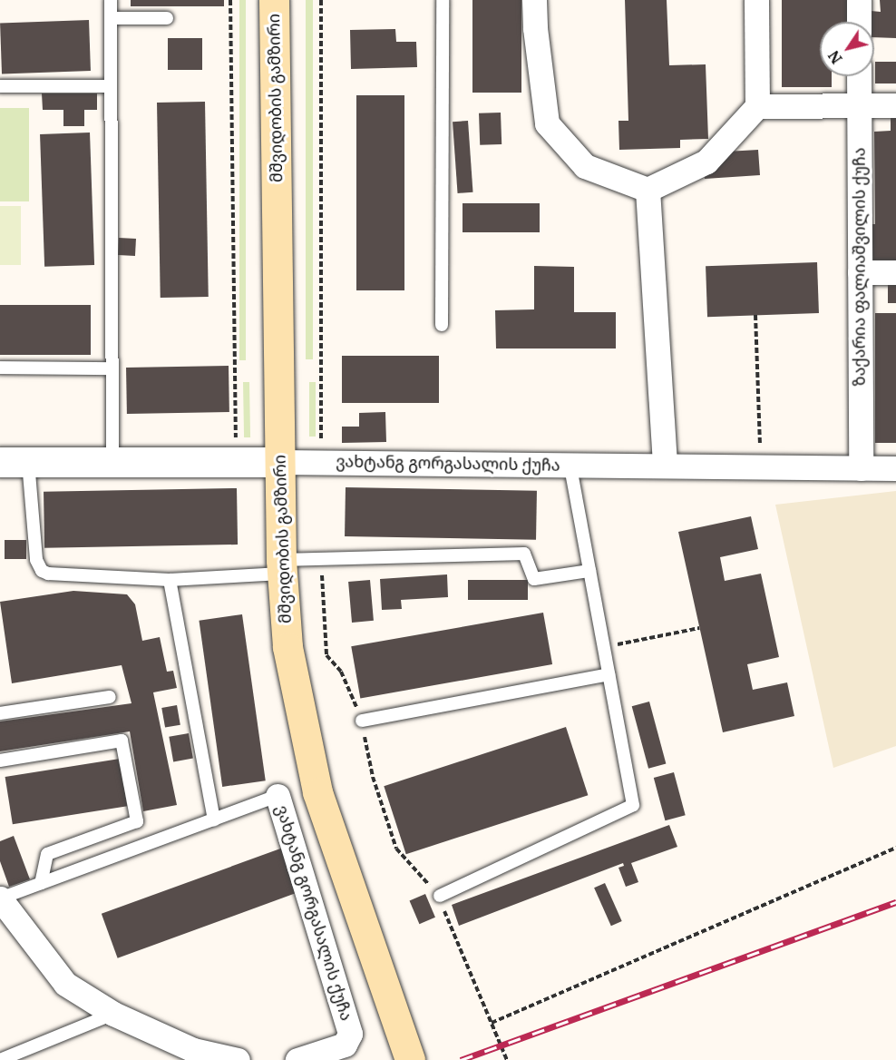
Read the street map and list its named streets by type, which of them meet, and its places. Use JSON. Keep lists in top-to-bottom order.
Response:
{
  "streets": {
    "main road": ["მშვიდობის გამზირი"],
    "street": ["ზაქარია ფალიაშვილის ქუჩა", "ვახტანგ გორგასალის ქუჩა"]
  },
  "crossings": [
    ["მშვიდობის გამზირი", "ვახტანგ გორგასალის ქუჩა"],
    ["ზაქარია ფალიაშვილის ქუჩა", "ვახტანგ გორგასალის ქუჩა"]
  ],
  "north": "bottom left"
}
